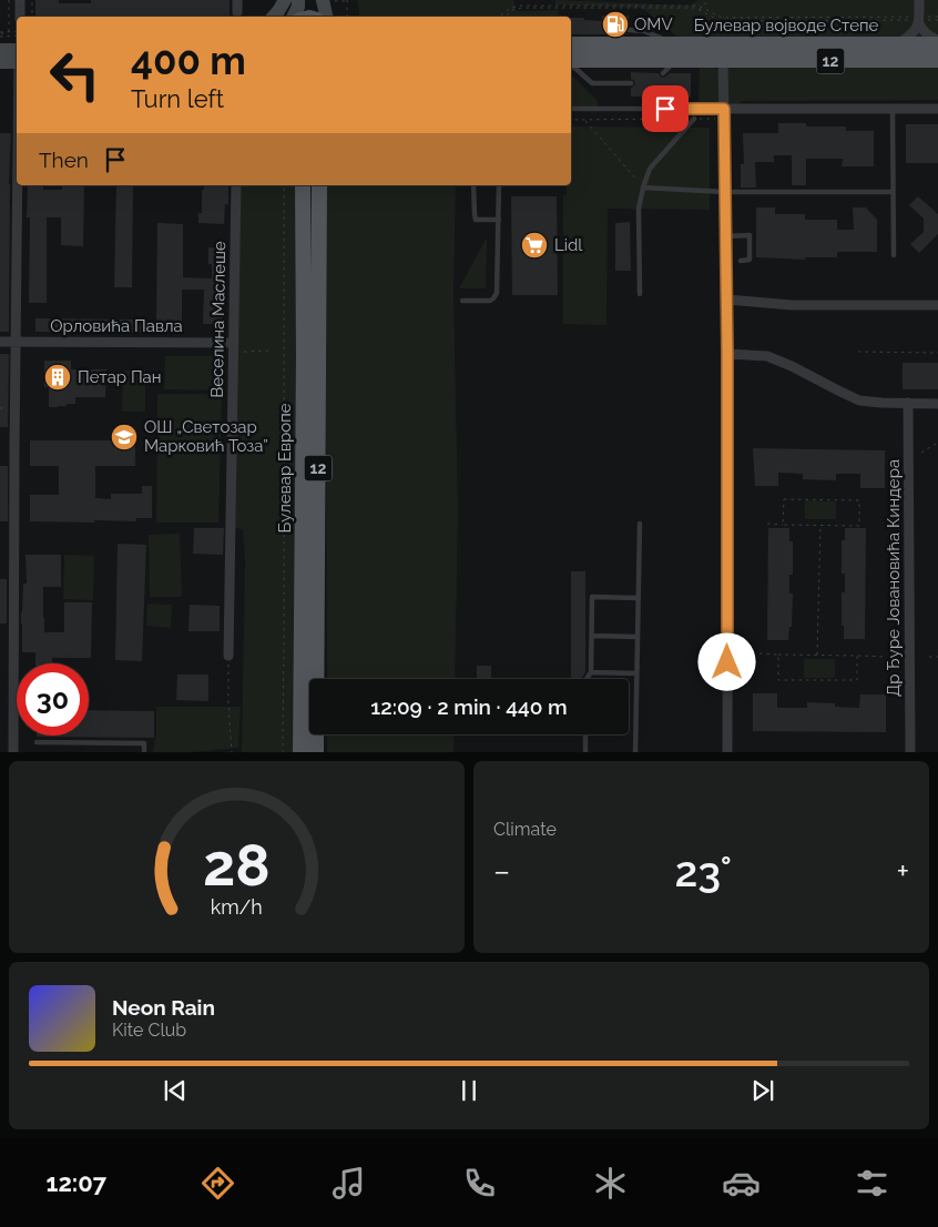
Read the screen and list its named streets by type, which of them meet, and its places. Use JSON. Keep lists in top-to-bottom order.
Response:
{
  "streets": {
    "main road": ["Булевар војводе Степе", "12", "Булевар Европе"],
    "street": ["Веселина Маслеше", "Орловића Павла", "Др Ђуре Јовановића Киндера"]
  },
  "crossings": [
    ["Веселина Маслеше", "Орловића Павла"]
  ],
  "places": {
    "fuel station": ["OMV"],
    "supermarket": ["Lidl"],
    "building": ["Петар Пан"],
    "school or university": ["ОШ „Светозар Марковић Тоза”"]
  },
  "page": {
    "turn": ["400 m", "Turn left"],
    "then": "Then",
    "limit": "30",
    "trip": "12:09 · 2 min · 440 m",
    "tile": "Climate",
    "heat": ["−", "23°", "+"],
    "song": ["Neon Rain", "Kite Club"],
    "tabs": "12:07",
    "gauge": ["28", "km/h"]
  }
}
